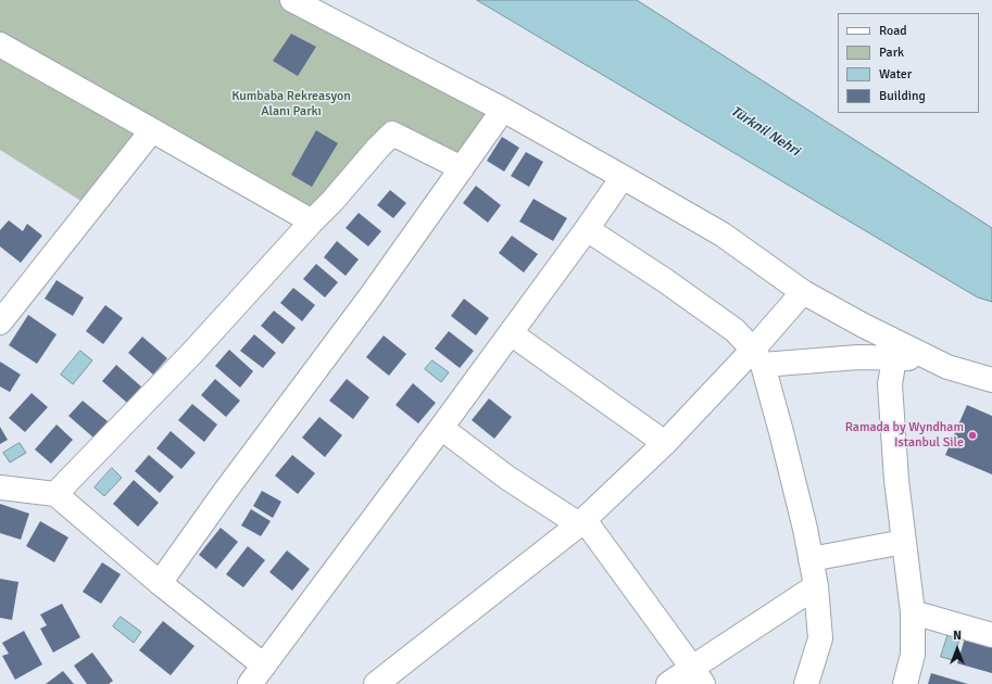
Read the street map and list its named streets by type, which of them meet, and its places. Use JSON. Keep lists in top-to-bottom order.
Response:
{
  "water": ["Türknil Nehri"],
  "parks": ["Kumbaba Rekreasyon Alanı Parkı"],
  "places": ["Ramada by Wyndham Istanbul Sile"],
  "legend": [
    "Road",
    "Park",
    "Water",
    "Building"
  ],
  "north": "top"
}
